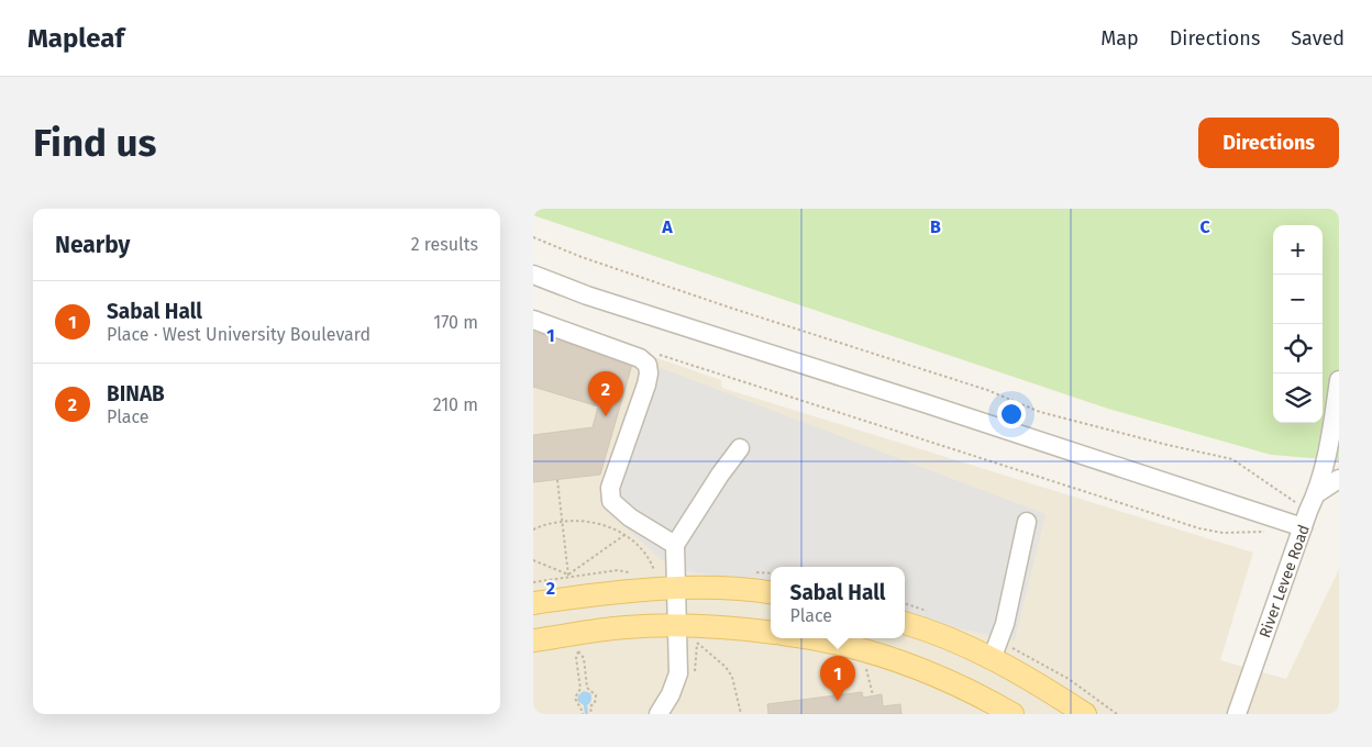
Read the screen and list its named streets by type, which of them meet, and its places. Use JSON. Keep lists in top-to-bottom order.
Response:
{
  "streets": {
    "street": ["River Levee Road"]
  },
  "page": {
    "header": "Mapleaf",
    "nav": ["Map", "Directions", "Saved"],
    "buttons": "Directions",
    "title": "Find us",
    "heading": ["Nearby", "2 results"],
    "map_buttons": ["+", "−"],
    "list": [
      {
        "mark": "1",
        "name": "Sabal Hall",
        "note": "Place · West University Boulevard",
        "value": "170 m"
      },
      {
        "mark": "2",
        "name": "BINAB",
        "note": "Place",
        "value": "210 m"
      }
    ],
    "pins": ["2", "1"],
    "popup": ["Sabal Hall", "Place"]
  },
  "grid": {
    "columns": ["A", "B", "C"],
    "rows": ["1", "2"]
  }
}
